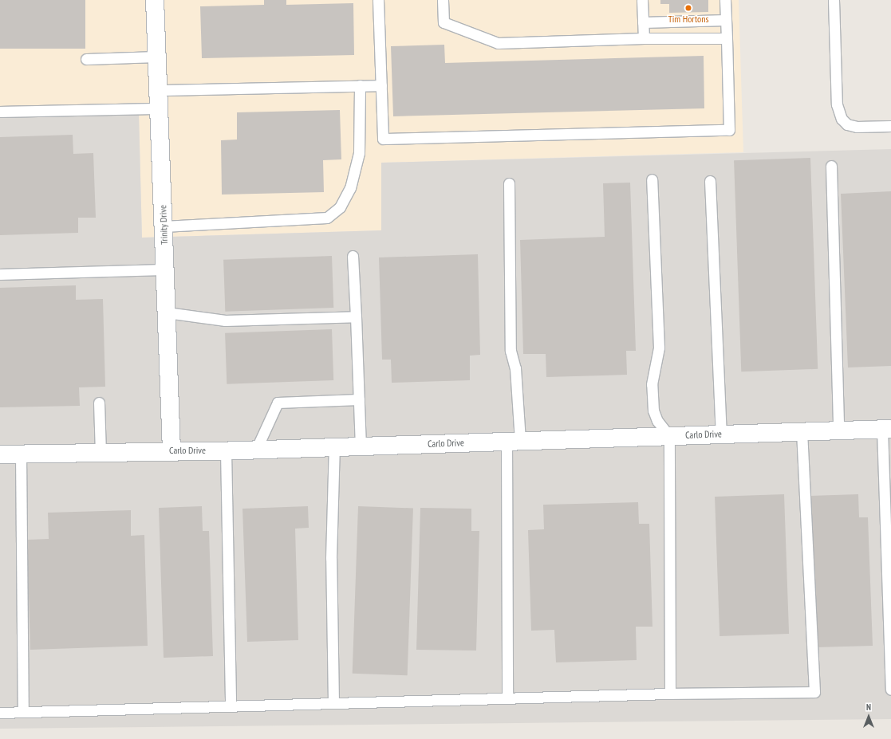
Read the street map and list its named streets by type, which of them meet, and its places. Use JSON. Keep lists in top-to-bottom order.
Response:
{
  "streets": {
    "street": ["Trinity Drive", "Carlo Drive"]
  },
  "crossings": [
    ["Trinity Drive", "Carlo Drive"]
  ],
  "places": ["Tim Hortons"],
  "north": "top"
}
